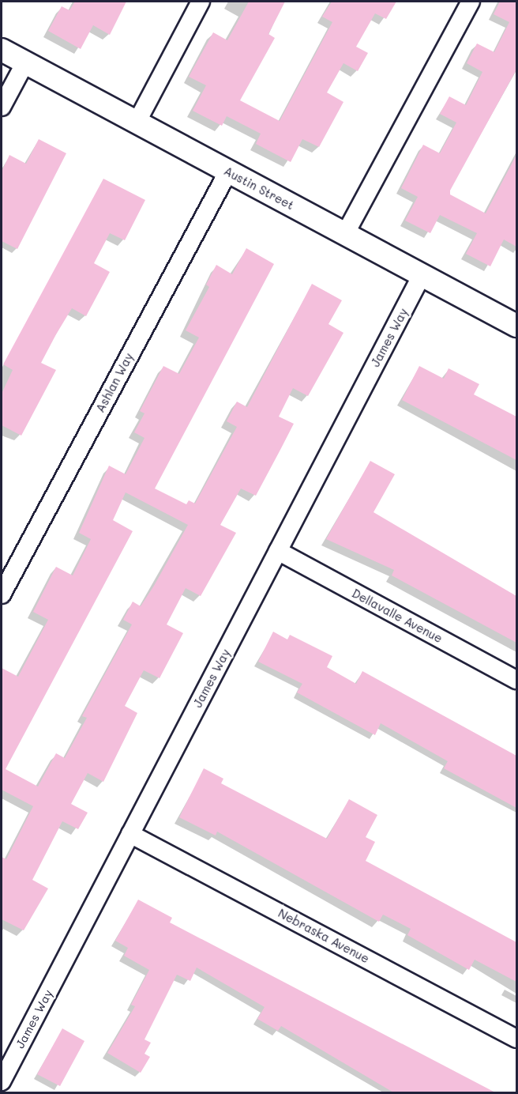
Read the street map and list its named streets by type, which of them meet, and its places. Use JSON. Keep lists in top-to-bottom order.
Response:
{
  "streets": {
    "street": [
      "Austin Street",
      "James Way",
      "Ashlan Way",
      "Dellavalle Avenue",
      "Nebraska Avenue"
    ]
  },
  "crossings": [
    ["Austin Street", "James Way"],
    ["Austin Street", "Ashlan Way"],
    ["James Way", "Dellavalle Avenue"],
    ["James Way", "Nebraska Avenue"]
  ]
}
